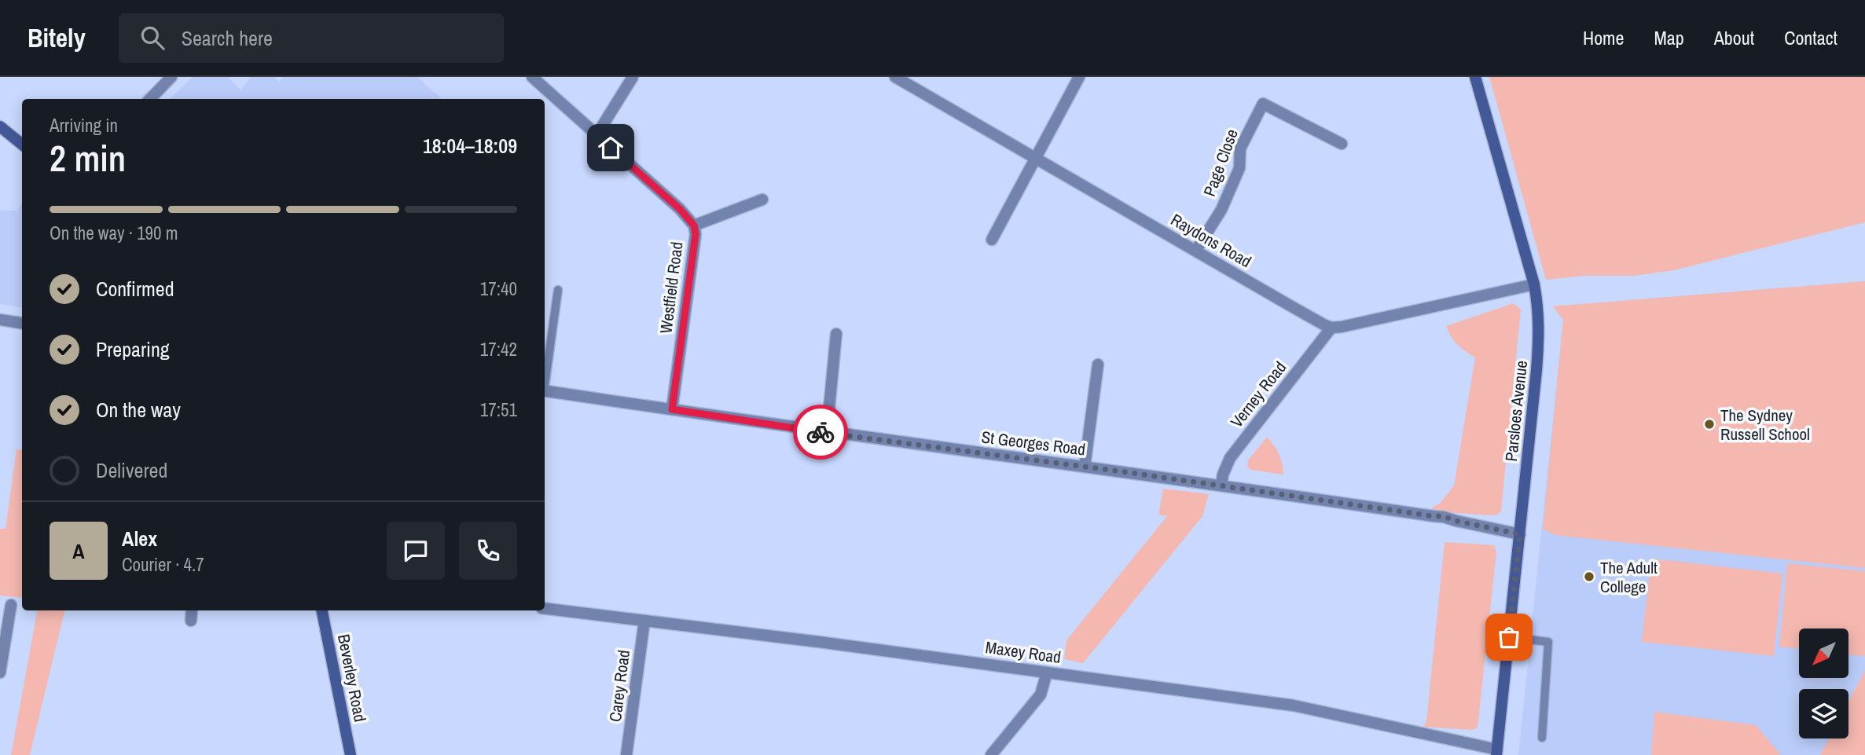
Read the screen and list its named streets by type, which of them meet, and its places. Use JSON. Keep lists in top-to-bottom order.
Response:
{
  "streets": {
    "street": [
      "Page Close",
      "Raydons Road",
      "Westfield Road",
      "Verney Road",
      "Parsloes Avenue",
      "St Georges Road",
      "Maxey Road",
      "Beverley Road",
      "Carey Road"
    ]
  },
  "crossings": [
    ["Page Close", "Raydons Road"],
    ["Raydons Road", "Verney Road"],
    ["Westfield Road", "St Georges Road"],
    ["Verney Road", "St Georges Road"],
    ["Parsloes Avenue", "St Georges Road"],
    ["Parsloes Avenue", "Maxey Road"],
    ["Maxey Road", "Carey Road"]
  ],
  "places": ["The Sydney Russell School", "The Adult College"],
  "north": "bottom left",
  "page": {
    "header": "Bitely",
    "search": "Search here",
    "nav": [
      "Home",
      "Map",
      "About",
      "Contact"
    ],
    "heading": ["2 min", "Arriving in", "18:04–18:09"],
    "panel": ["Alex", "Courier · 4.7"],
    "bar": "On the way · 190 m",
    "list": [
      ["Confirmed", "17:40"],
      ["Preparing", "17:42"],
      ["On the way", "17:51"],
      "Delivered"
    ],
    "round": "A"
  }
}
